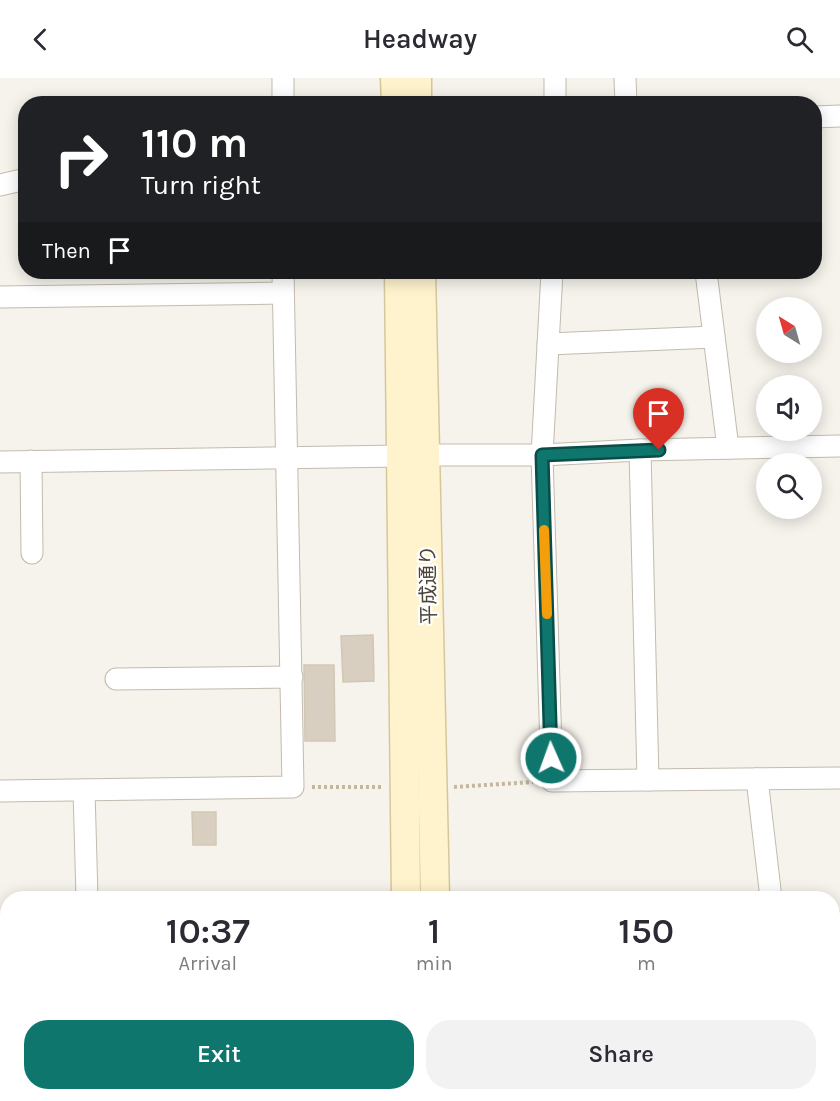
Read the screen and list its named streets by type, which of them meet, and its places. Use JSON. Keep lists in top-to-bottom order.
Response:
{
  "streets": {
    "street": ["平成通り"]
  },
  "north": "top left",
  "page": {
    "header": "Headway",
    "turn": ["110 m", "Turn right"],
    "then": "Then",
    "eta": [
      "10:37",
      "Arrival",
      "1",
      "min",
      "150",
      "m"
    ],
    "buttons": ["Exit", "Share"]
  }
}
